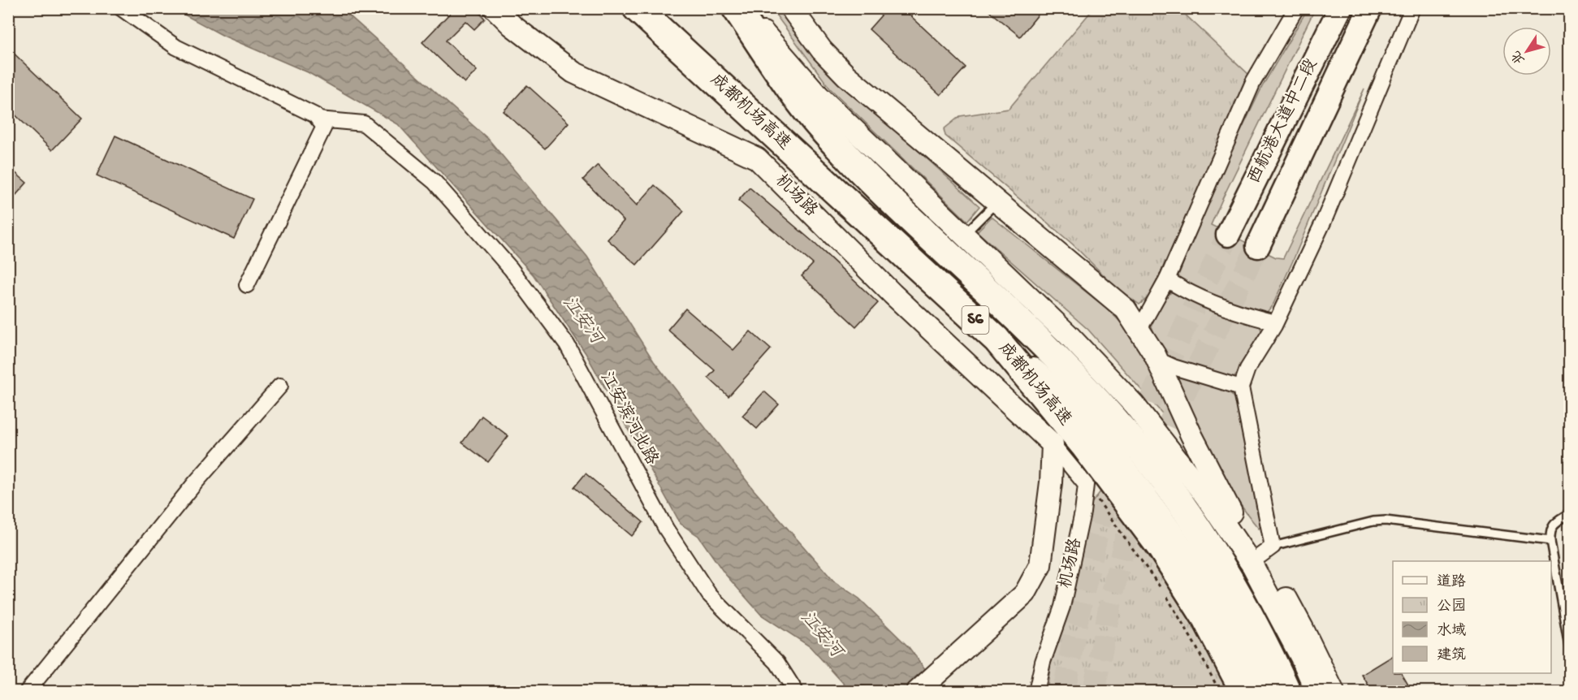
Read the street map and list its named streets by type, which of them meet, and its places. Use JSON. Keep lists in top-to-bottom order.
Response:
{
  "streets": {
    "highway": ["成都机场高速", "S6"],
    "main road": ["西航港大道中二段", "机场路"],
    "street": ["江安滨河北路"]
  },
  "water": ["江安河"],
  "legend": [
    "道路",
    "公园",
    "水域",
    "建筑"
  ],
  "north": "bottom left"
}
